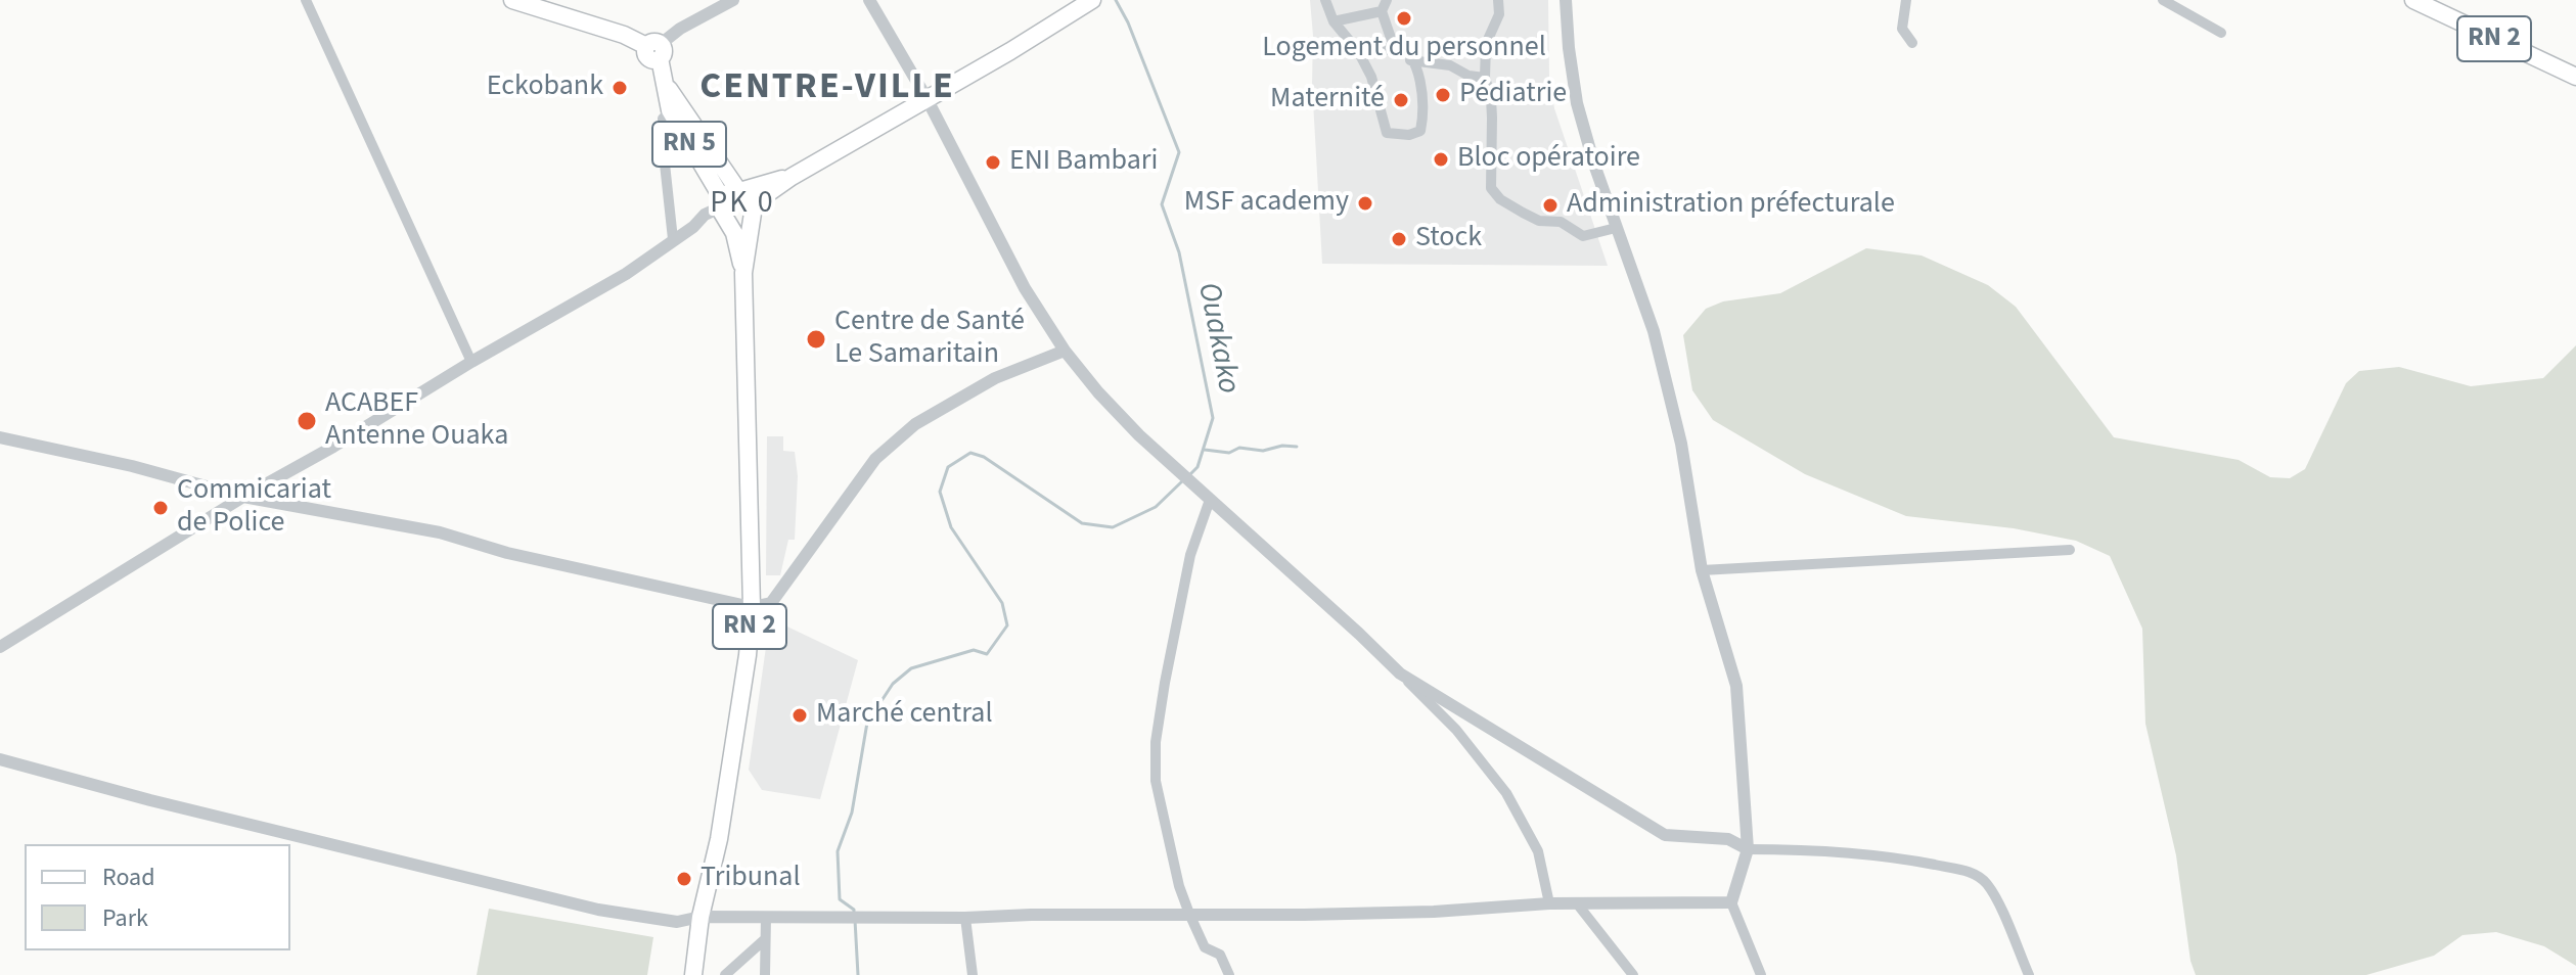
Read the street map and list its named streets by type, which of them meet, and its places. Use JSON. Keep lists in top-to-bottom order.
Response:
{
  "streets": {
    "main road": ["RN 2", "RN 5"]
  },
  "crossings": [
    ["RN 2", "RN 5"]
  ],
  "districts": ["CENTRE-VILLE", "PK 0"],
  "water": ["Ouakako"],
  "places": [
    "Logement du personnel",
    "Eckobank",
    "Pédiatrie",
    "Maternité",
    "Bloc opératoire",
    "ENI Bambari",
    "MSF academy",
    "Administration préfecturale",
    "Stock",
    "Centre de Santé Le Samaritain",
    "ACABEF Antenne Ouaka",
    "Commicariat de Police",
    "Marché central",
    "Tribunal"
  ],
  "legend": ["Road", "Park"]
}
